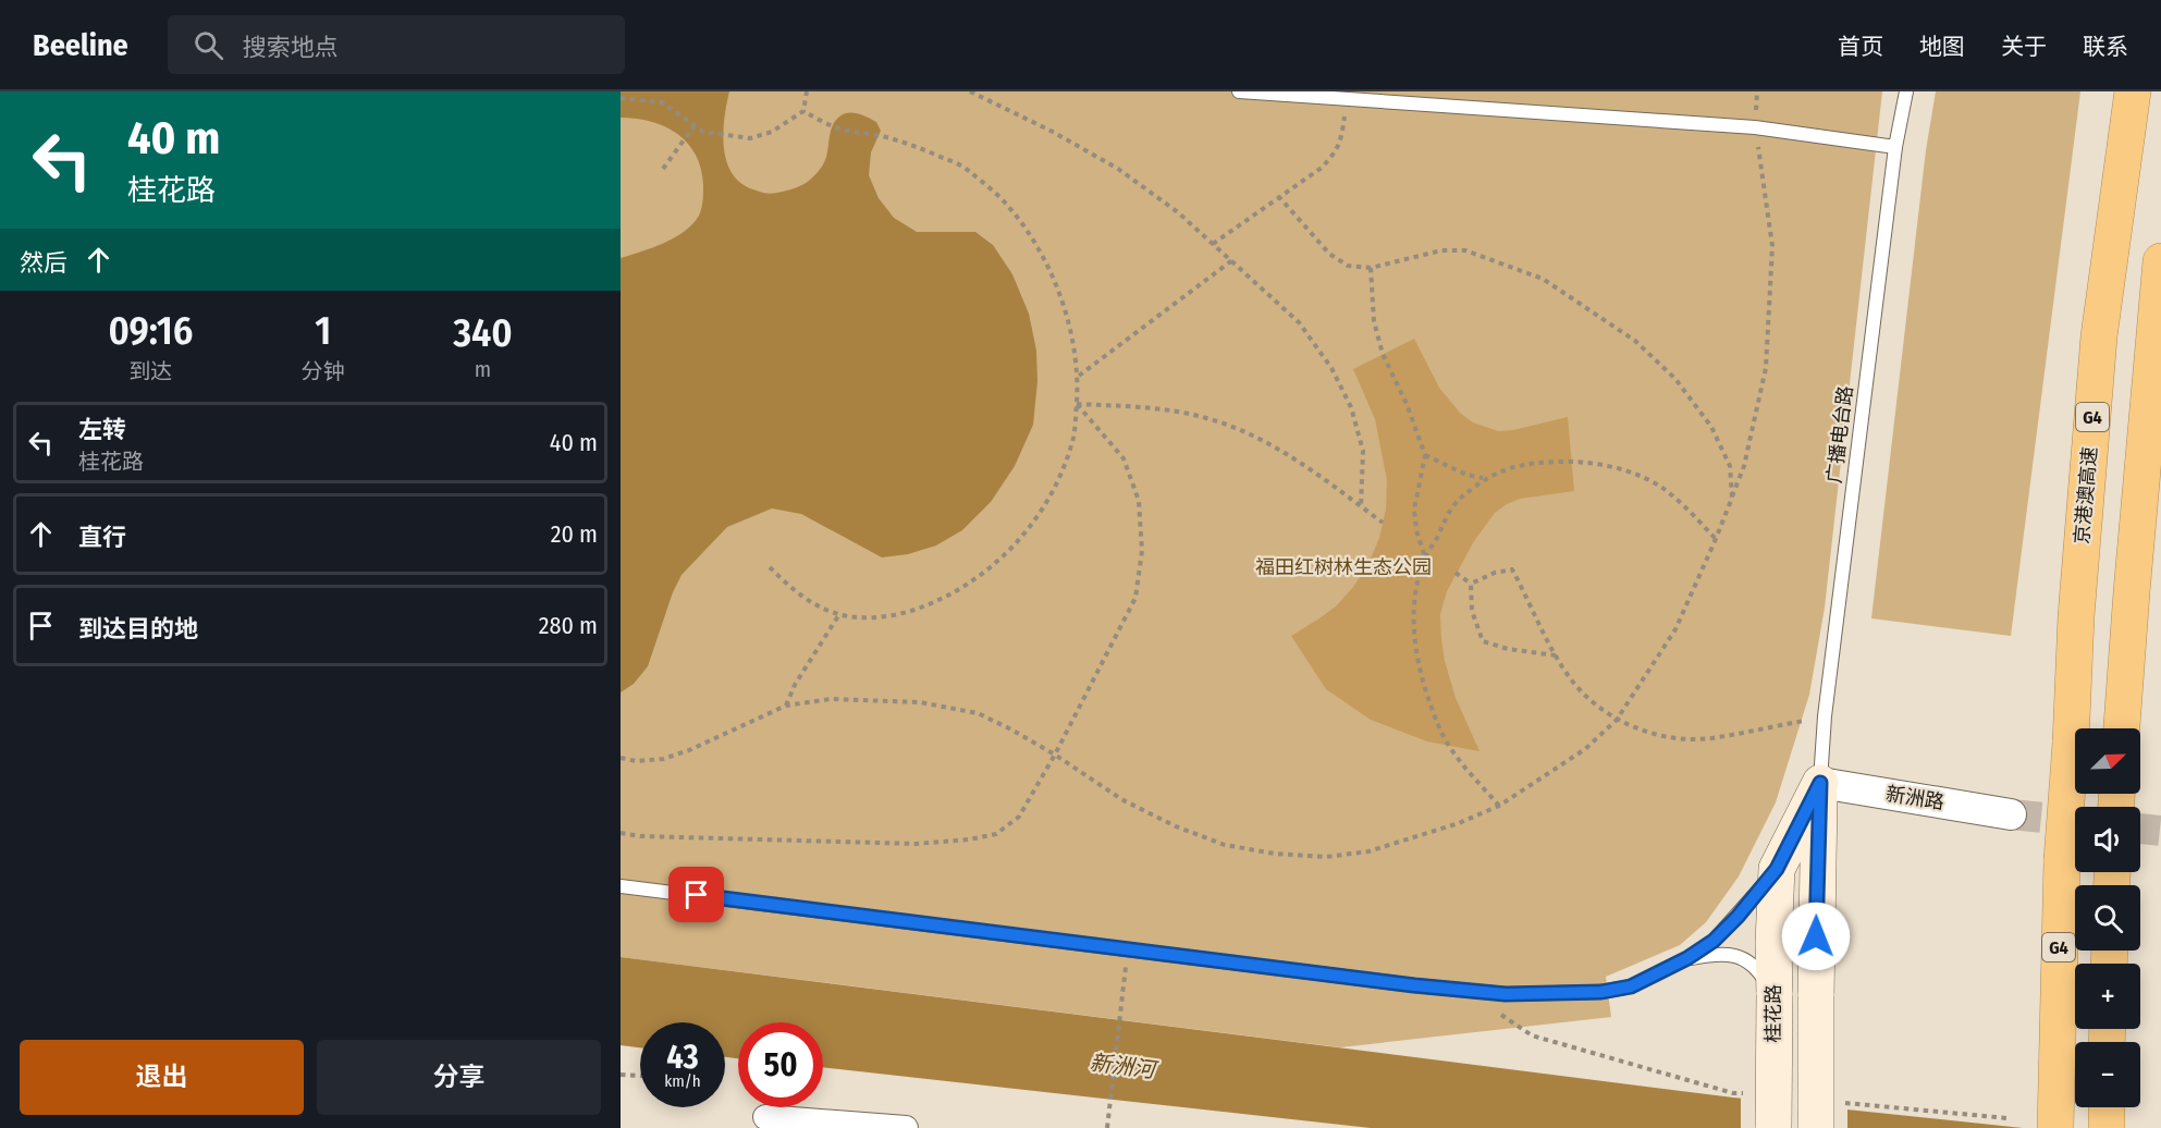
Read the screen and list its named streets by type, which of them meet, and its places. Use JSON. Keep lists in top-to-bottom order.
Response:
{
  "streets": {
    "highway": ["G4", "京港澳高速"],
    "main road": ["桂花路"],
    "street": ["新洲路"],
    "lane": ["广播电台路"]
  },
  "crossings": [
    ["广播电台路", "新洲路"],
    ["广播电台路", "桂花路"],
    ["新洲路", "桂花路"]
  ],
  "water": ["新洲河"],
  "parks": ["福田红树林生态公园"],
  "north": "top right",
  "page": {
    "header": "Beeline",
    "search": "搜索地点",
    "nav": [
      "首页",
      "地图",
      "关于",
      "联系"
    ],
    "turn": ["40 m", "桂花路"],
    "then": "然后",
    "eta": [
      "09:16",
      "到达",
      "1",
      "分钟",
      "340",
      "m"
    ],
    "list": [
      {
        "name": "左转",
        "note": "桂花路",
        "value": "40 m"
      },
      {
        "name": "直行",
        "value": "20 m"
      },
      {
        "name": "到达目的地",
        "value": "280 m"
      }
    ],
    "map_buttons": ["+", "−"],
    "speed": "43 km/h",
    "limit": "50",
    "buttons": ["退出", "分享"]
  }
}
